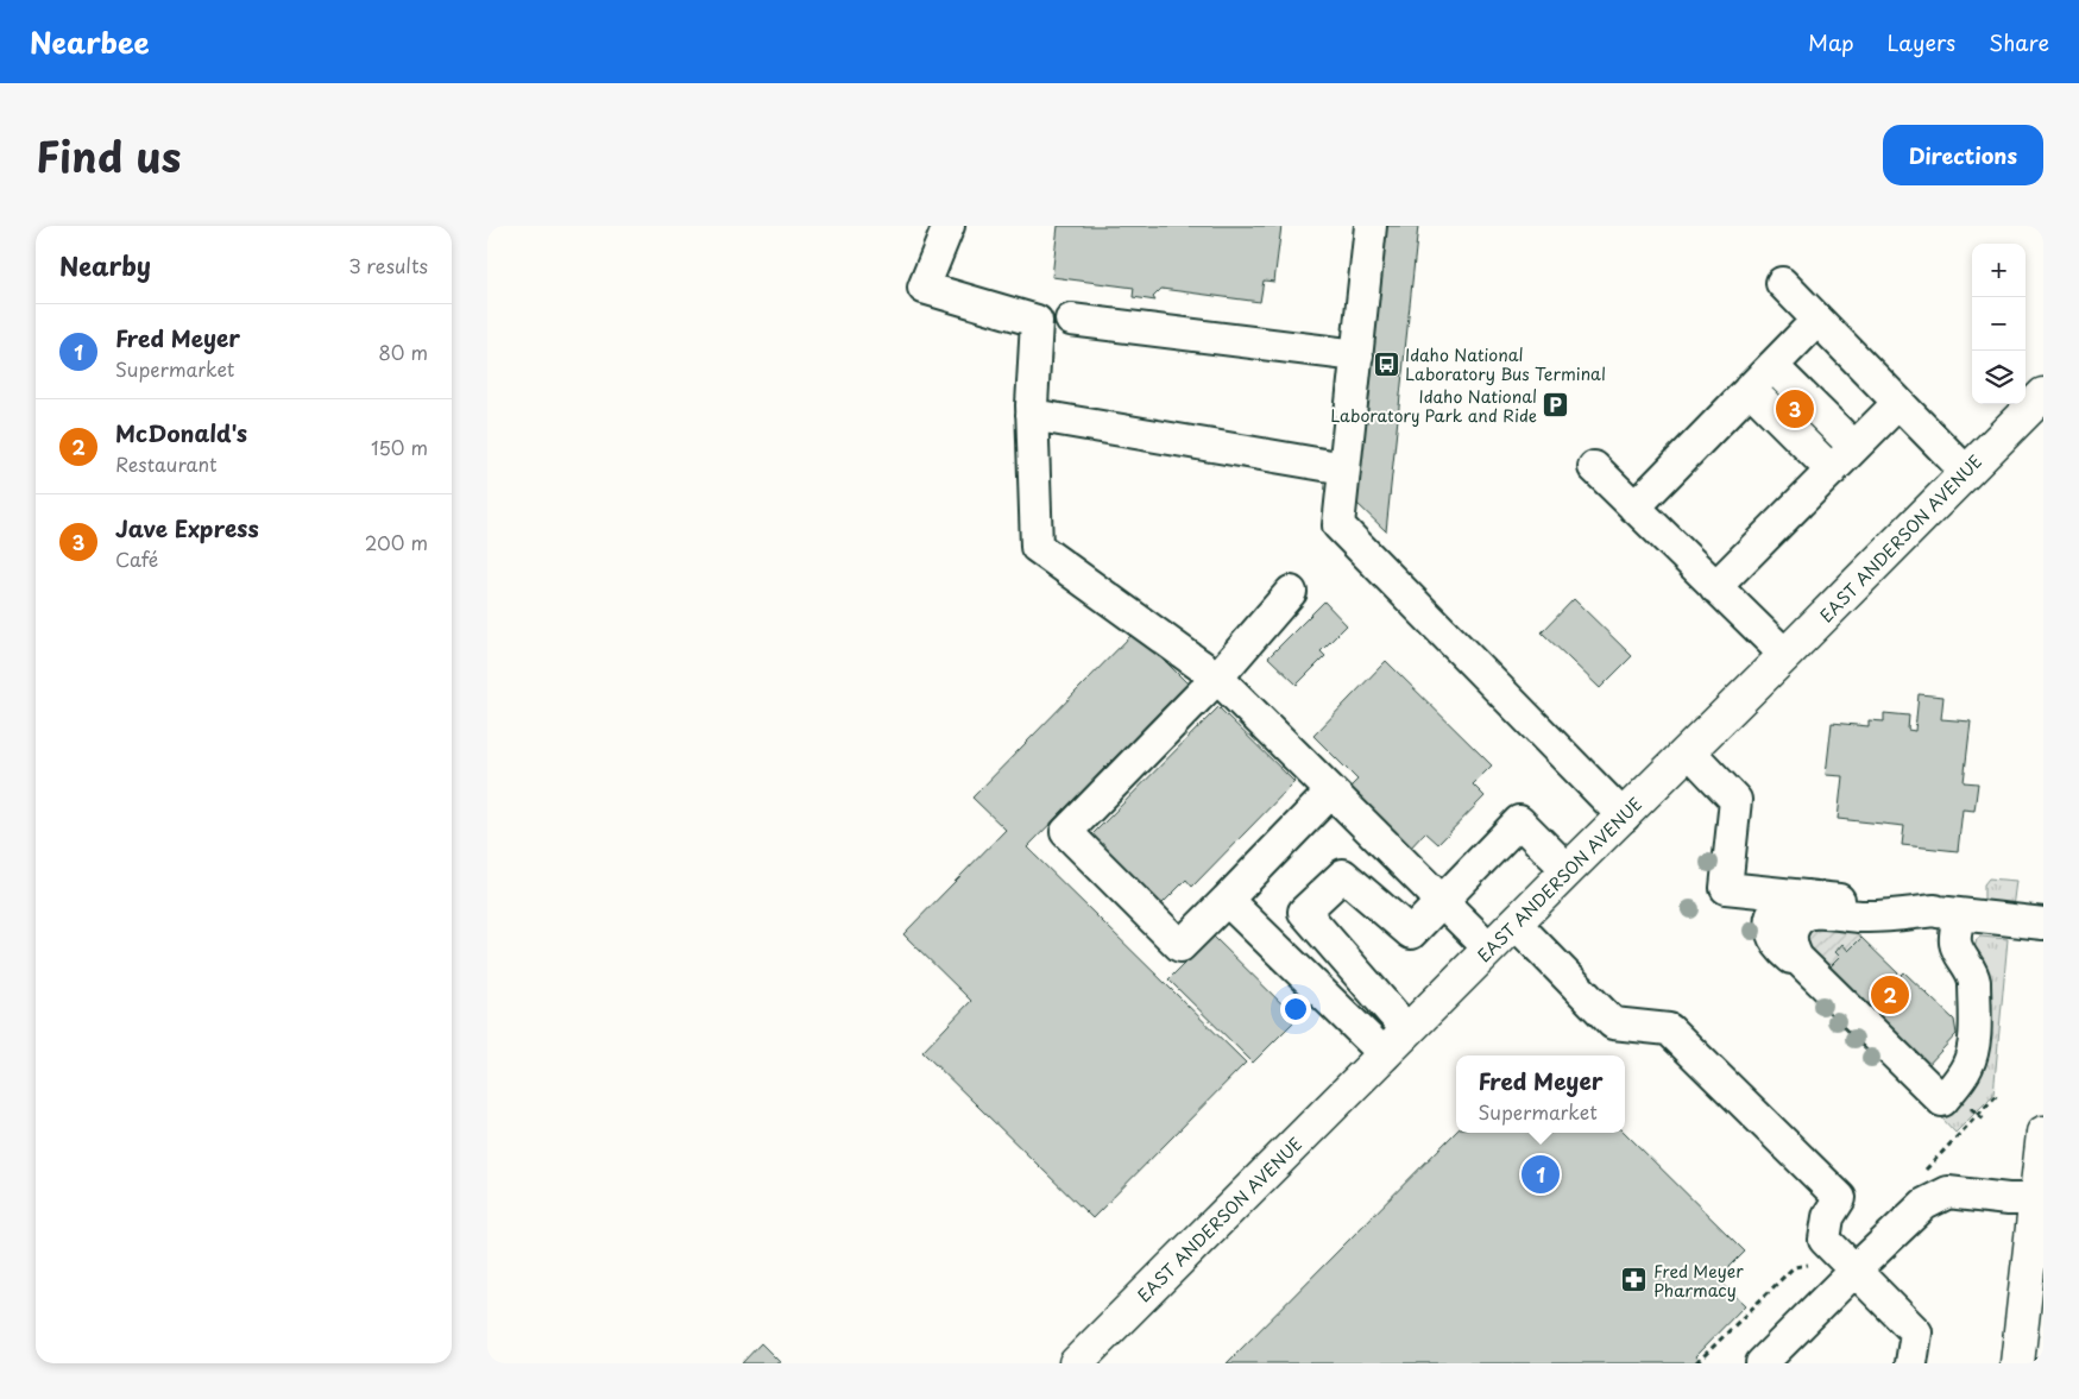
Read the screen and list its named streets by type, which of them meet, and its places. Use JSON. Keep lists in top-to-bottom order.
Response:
{
  "streets": {
    "main road": ["EAST ANDERSON AVENUE"]
  },
  "places": {
    "bus stop": ["Idaho National Laboratory Bus Terminal"],
    "parking": ["Idaho National Laboratory Park and Ride"],
    "pharmacy": ["Fred Meyer Pharmacy"]
  },
  "page": {
    "header": "Nearbee",
    "nav": ["Map", "Layers", "Share"],
    "title": "Find us",
    "buttons": "Directions",
    "heading": ["Nearby", "3 results"],
    "map_buttons": ["+", "−"],
    "list": [
      {
        "mark": "1",
        "name": "Fred Meyer",
        "note": "Supermarket",
        "value": "80 m"
      },
      {
        "mark": "2",
        "name": "McDonald's",
        "note": "Restaurant",
        "value": "150 m"
      },
      {
        "mark": "3",
        "name": "Jave Express",
        "note": "Café",
        "value": "200 m"
      }
    ],
    "pins": ["3", "2", "1"],
    "popup": ["Fred Meyer", "Supermarket"]
  }
}
